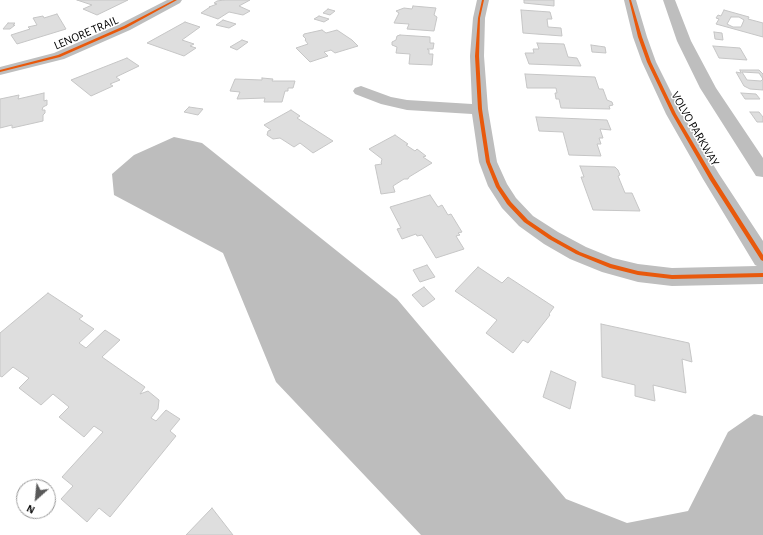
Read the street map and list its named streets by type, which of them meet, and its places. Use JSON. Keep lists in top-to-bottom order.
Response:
{
  "streets": {
    "street": ["LENORE TRAIL", "VOLVO PARKWAY"]
  },
  "north": "bottom left"
}
